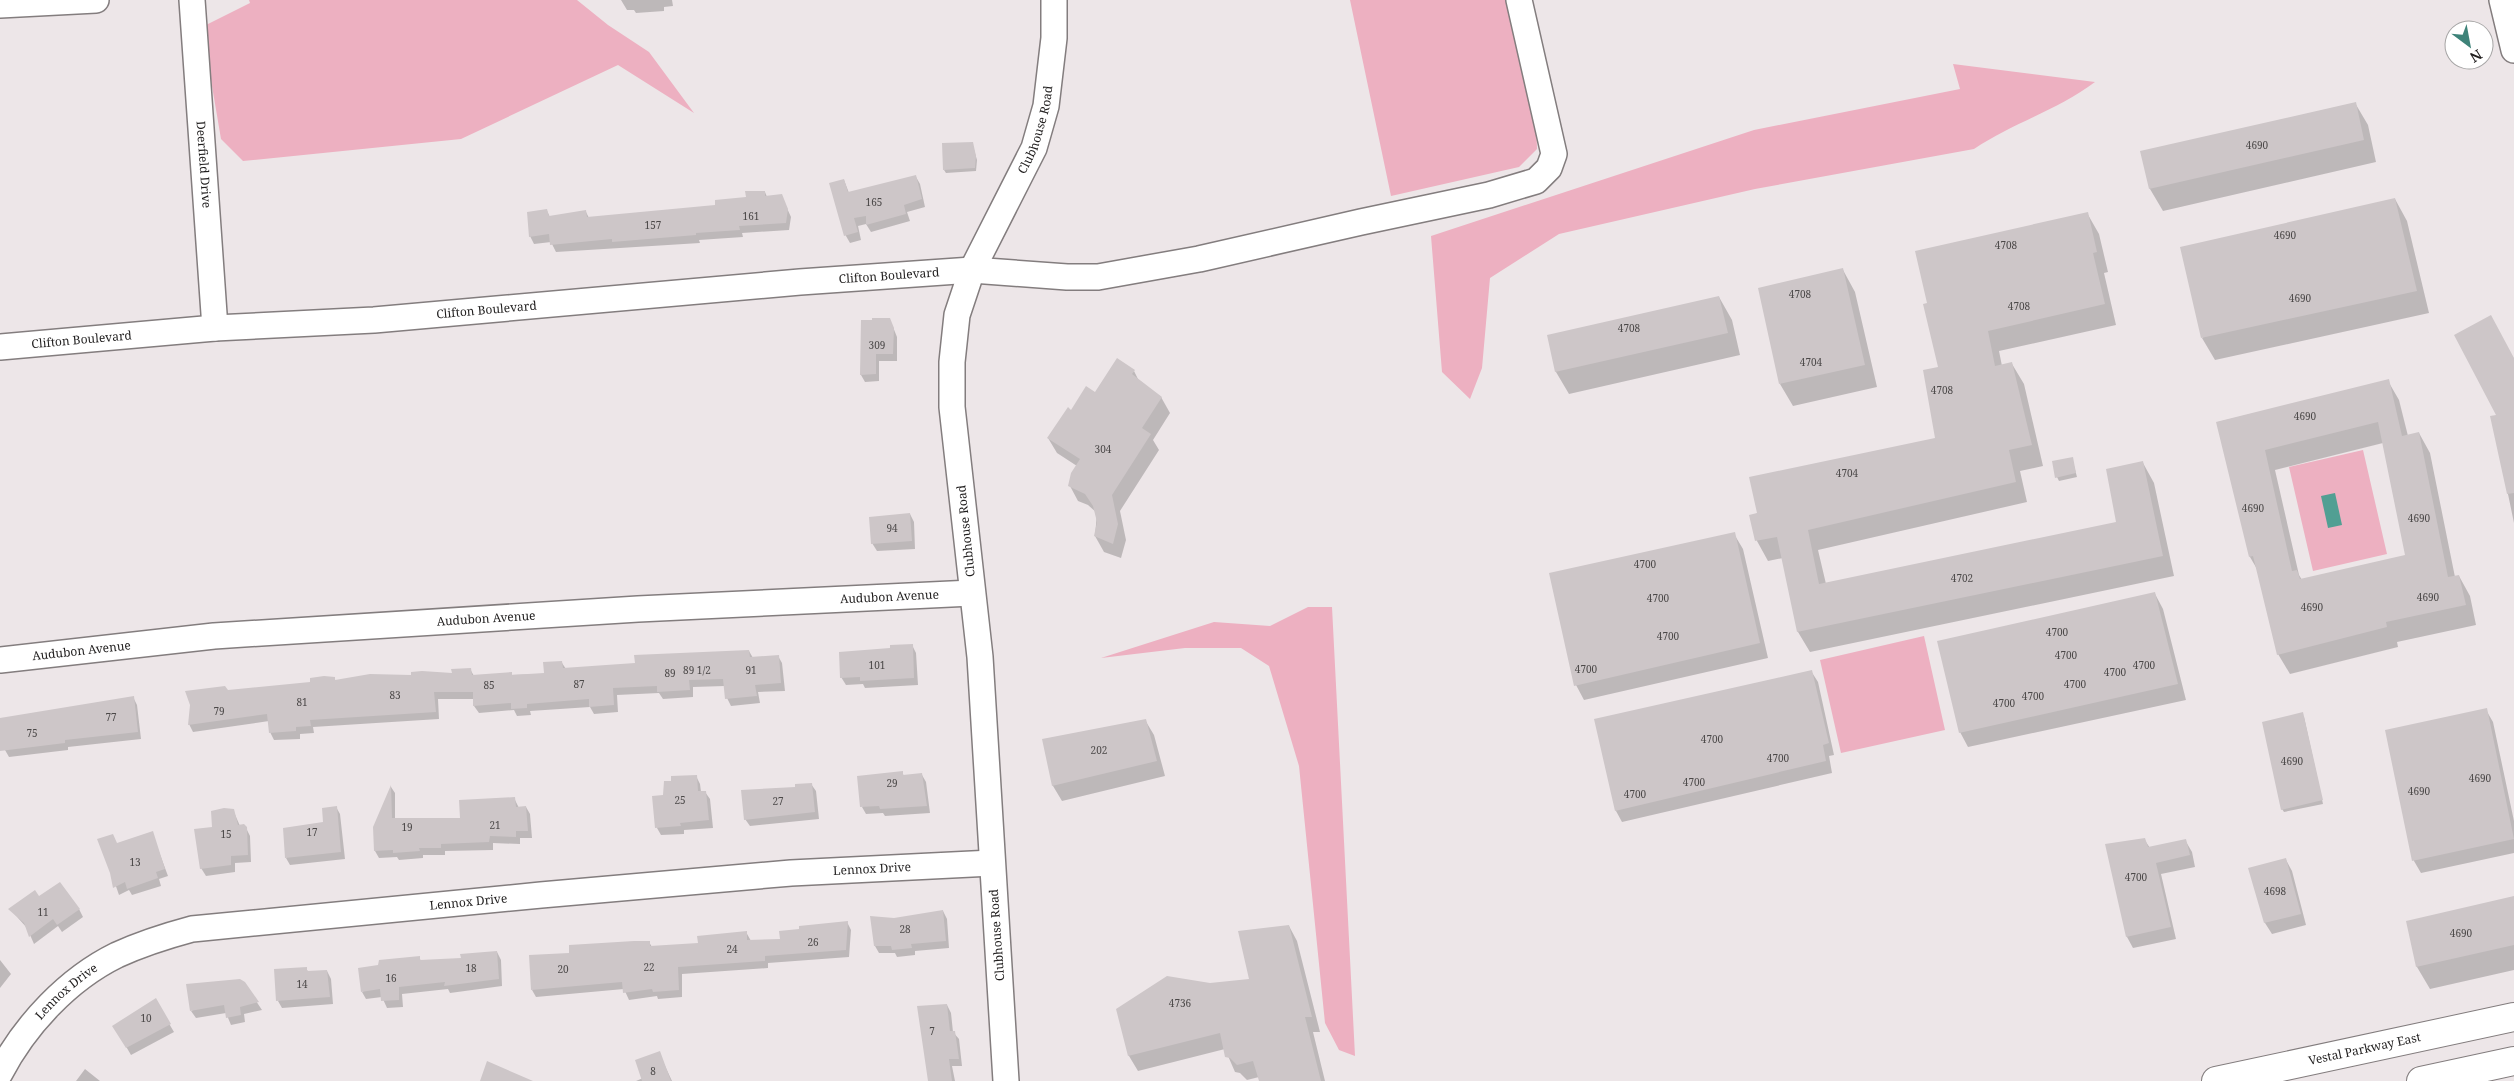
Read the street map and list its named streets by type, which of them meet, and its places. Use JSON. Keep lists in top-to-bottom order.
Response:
{
  "streets": {
    "main road": ["Vestal Parkway East"],
    "street": [
      "Clubhouse Road",
      "Deerfield Drive",
      "Clifton Boulevard",
      "Audubon Avenue",
      "Lennox Drive"
    ]
  },
  "crossings": [
    ["Clubhouse Road", "Clifton Boulevard"],
    ["Clubhouse Road", "Audubon Avenue"],
    ["Clubhouse Road", "Lennox Drive"],
    ["Deerfield Drive", "Clifton Boulevard"]
  ],
  "house_numbers": [
    "4690",
    "165",
    "161",
    "157",
    "4690",
    "4708",
    "4708",
    "4690",
    "4708",
    "4708",
    "309",
    "4704",
    "4708",
    "4690",
    "304",
    "4704",
    "4690",
    "4690",
    "94",
    "4700",
    "4702",
    "4690",
    "4700",
    "4690",
    "4700",
    "4700",
    "4700",
    "101",
    "4700",
    "4700",
    "89 1/2",
    "91",
    "4700",
    "89",
    "87",
    "4700",
    "85",
    "83",
    "4700",
    "81",
    "4700",
    "79",
    "77",
    "75",
    "4700",
    "202",
    "4700",
    "4690",
    "4690",
    "4700",
    "29",
    "4690",
    "4700",
    "25",
    "27",
    "21",
    "19",
    "17",
    "15",
    "13",
    "4700",
    "4698",
    "11",
    "28",
    "4690",
    "26",
    "24",
    "22",
    "18",
    "20",
    "16",
    "14",
    "4736",
    "10",
    "7",
    "8"
  ],
  "north": "bottom right"
}
